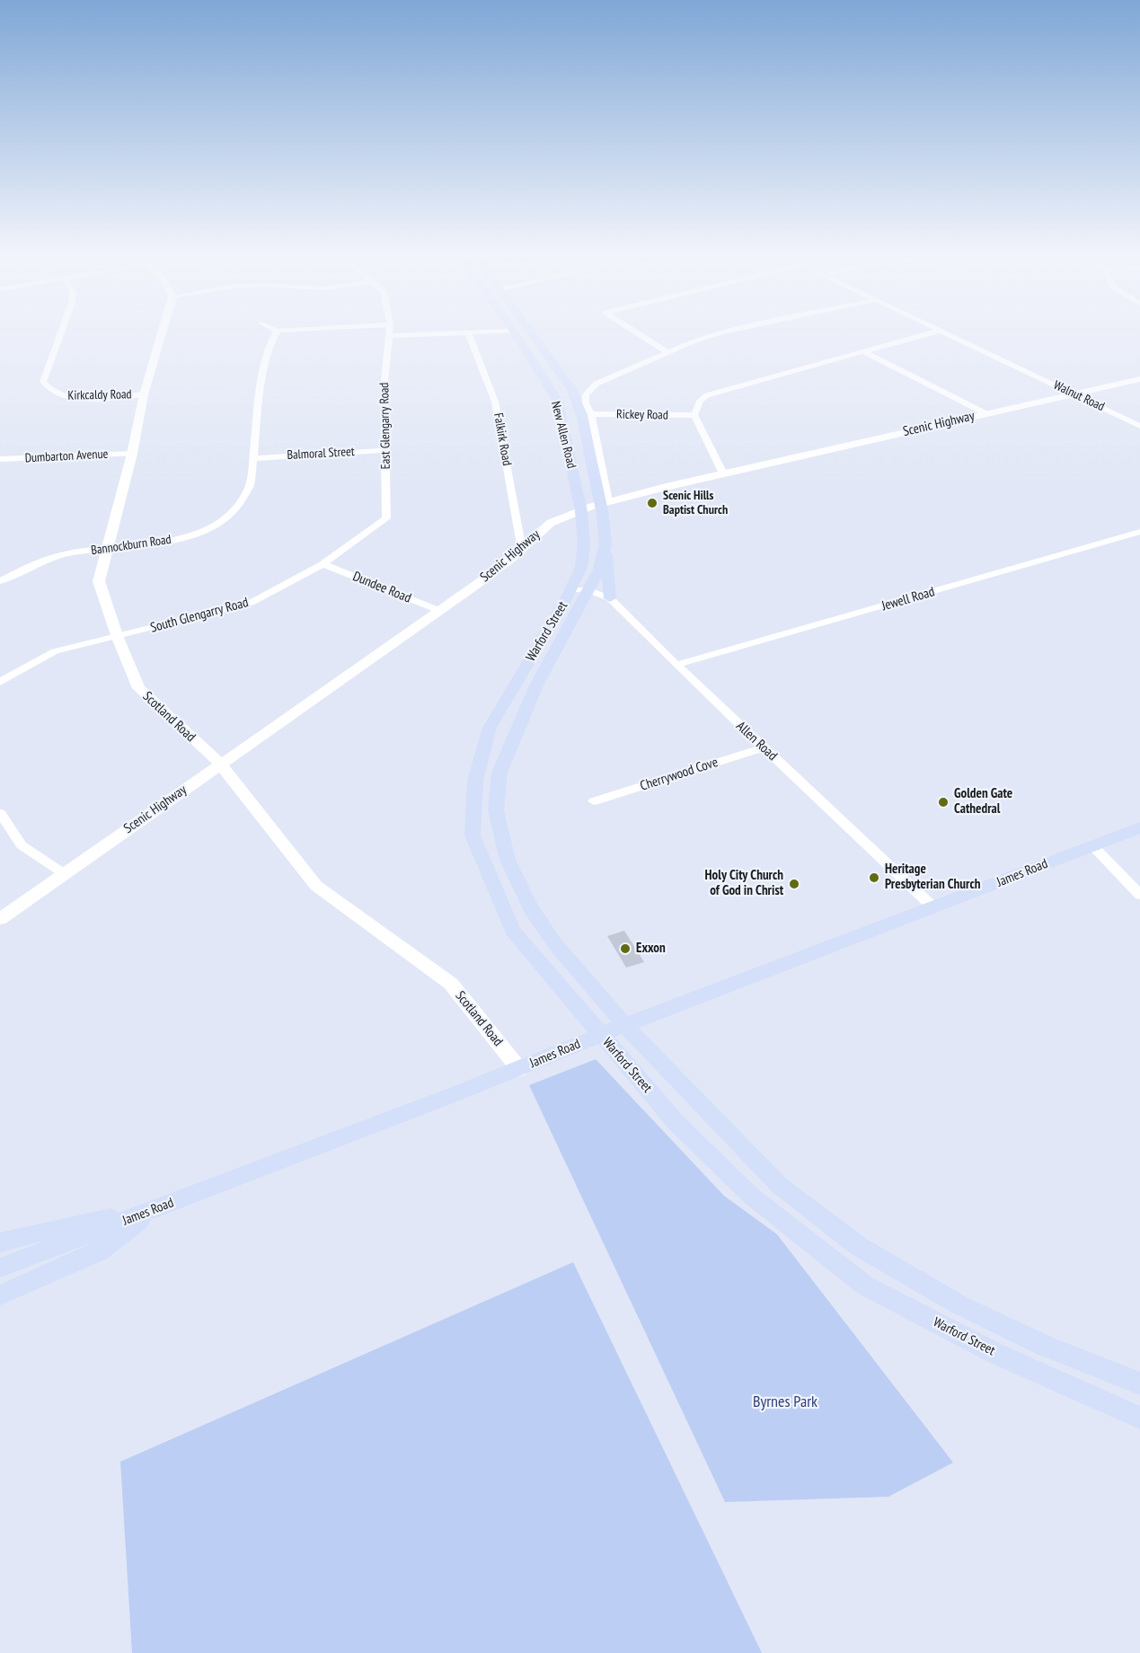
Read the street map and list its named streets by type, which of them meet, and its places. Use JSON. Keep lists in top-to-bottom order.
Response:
{
  "streets": {
    "main road": ["New Allen Road", "Warford Street", "James Road"],
    "street": [
      "Kirkcaldy Road",
      "Walnut Road",
      "Rickey Road",
      "Scenic Highway",
      "East Glengarry Road",
      "Falkirk Road",
      "Balmoral Street",
      "Dumbarton Avenue",
      "Bannockburn Road",
      "Dundee Road",
      "Jewell Road",
      "South Glengarry Road",
      "Scotland Road",
      "Allen Road",
      "Cherrywood Cove"
    ]
  },
  "crossings": [
    ["Kirkcaldy Road", "Scotland Road"],
    ["Walnut Road", "Scenic Highway"],
    ["Scenic Highway", "New Allen Road"],
    ["Scenic Highway", "Falkirk Road"],
    ["Scenic Highway", "Dundee Road"],
    ["Scenic Highway", "Warford Street"],
    ["Scenic Highway", "Scotland Road"],
    ["East Glengarry Road", "Balmoral Street"],
    ["East Glengarry Road", "South Glengarry Road"],
    ["New Allen Road", "Warford Street"],
    ["Balmoral Street", "Bannockburn Road"],
    ["Dumbarton Avenue", "Scotland Road"],
    ["Bannockburn Road", "Scotland Road"],
    ["Dundee Road", "South Glengarry Road"],
    ["Jewell Road", "Allen Road"],
    ["South Glengarry Road", "Scotland Road"],
    ["Warford Street", "Allen Road"],
    ["Warford Street", "James Road"],
    ["Scotland Road", "James Road"],
    ["Allen Road", "Cherrywood Cove"],
    ["Allen Road", "James Road"]
  ],
  "parks": ["Byrnes Park"],
  "places": [
    "Scenic Hills Baptist Church",
    "Golden Gate Cathedral",
    "Heritage Presbyterian Church",
    "Holy City Church of God in Christ",
    "Exxon"
  ]
}
